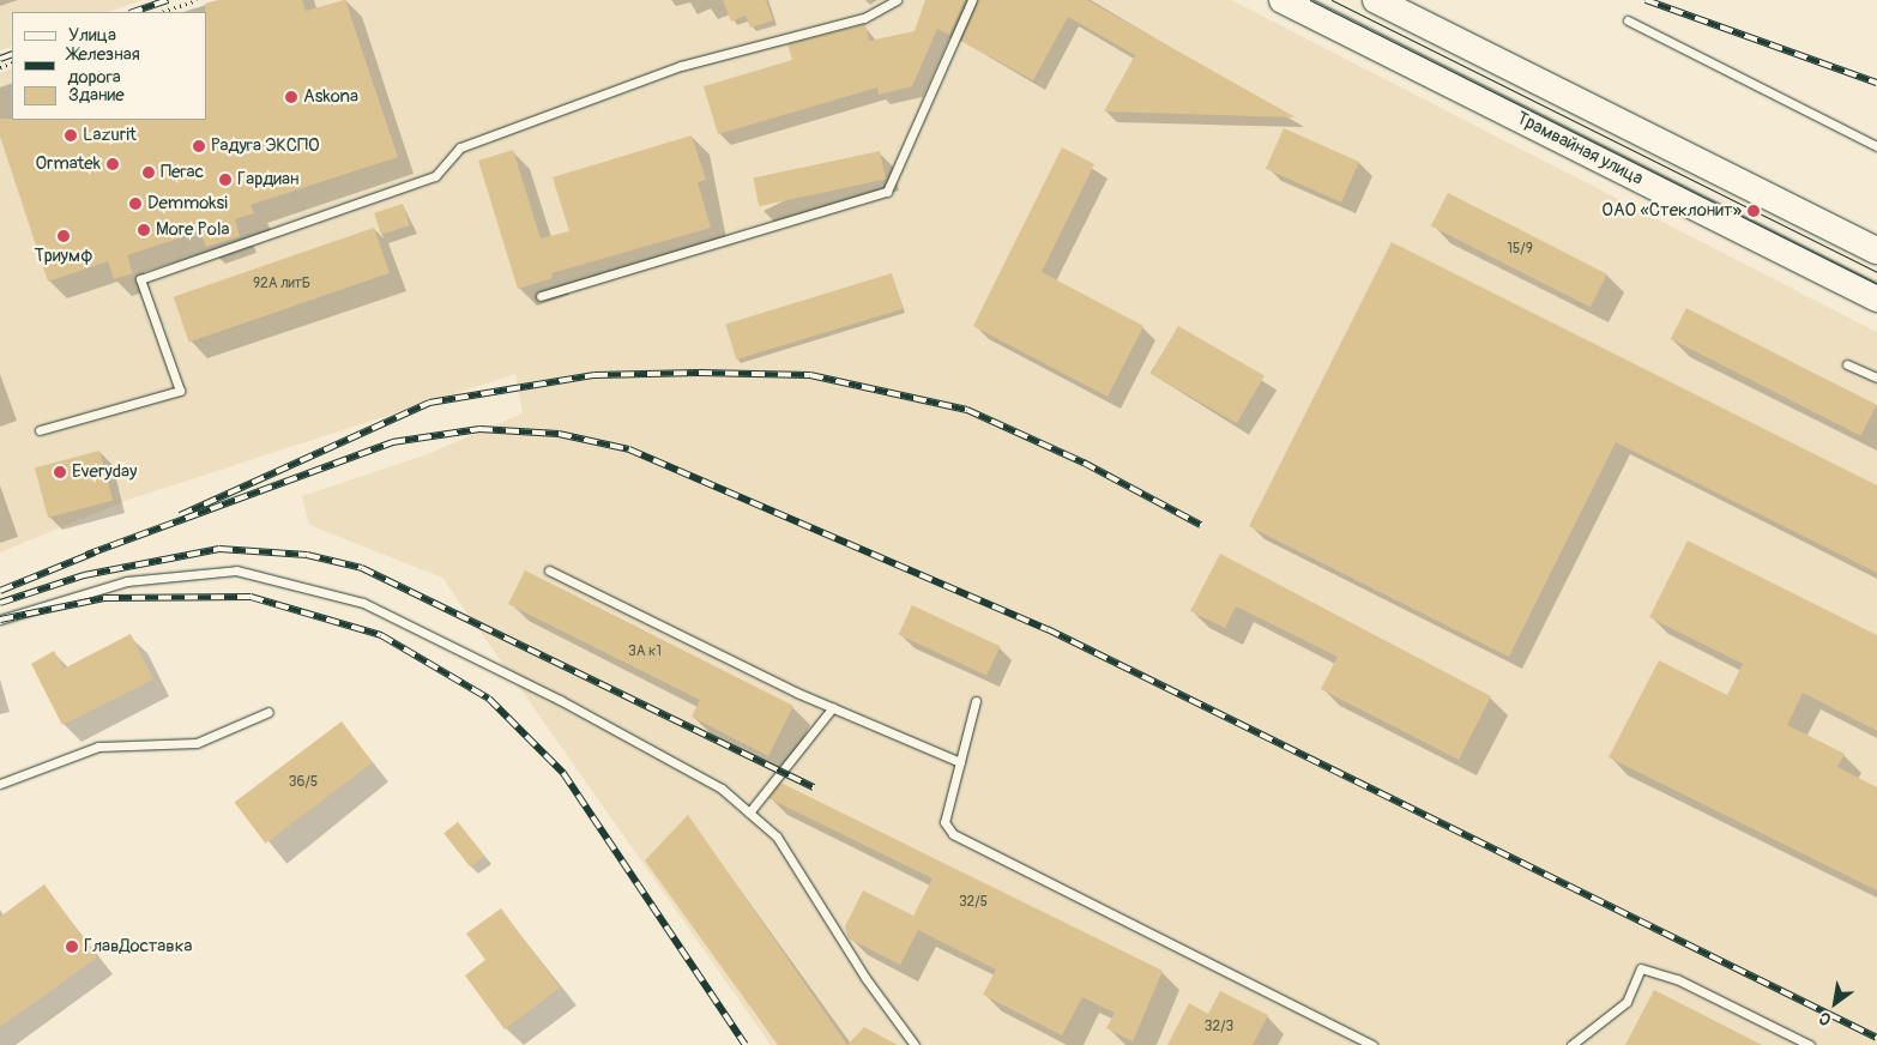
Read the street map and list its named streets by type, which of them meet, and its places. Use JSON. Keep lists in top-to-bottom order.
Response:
{
  "streets": {
    "main road": ["Трамвайная улица"]
  },
  "places": [
    "Askona",
    "Lazurit",
    "Радуга ЭКСПО",
    "Ormatek",
    "Пегас",
    "Гардиан",
    "Demmoksi",
    "ОАО «Стеклонит»",
    "More Pola",
    "Триумф",
    "Everyday",
    "ГлавДоставка"
  ],
  "house_numbers": [
    "15/9",
    "92А литБ",
    "3А к1",
    "36/5",
    "32/5",
    "32/3"
  ],
  "legend": ["Улица", "Железная дорога", "Здание"],
  "north": "bottom left"
}
